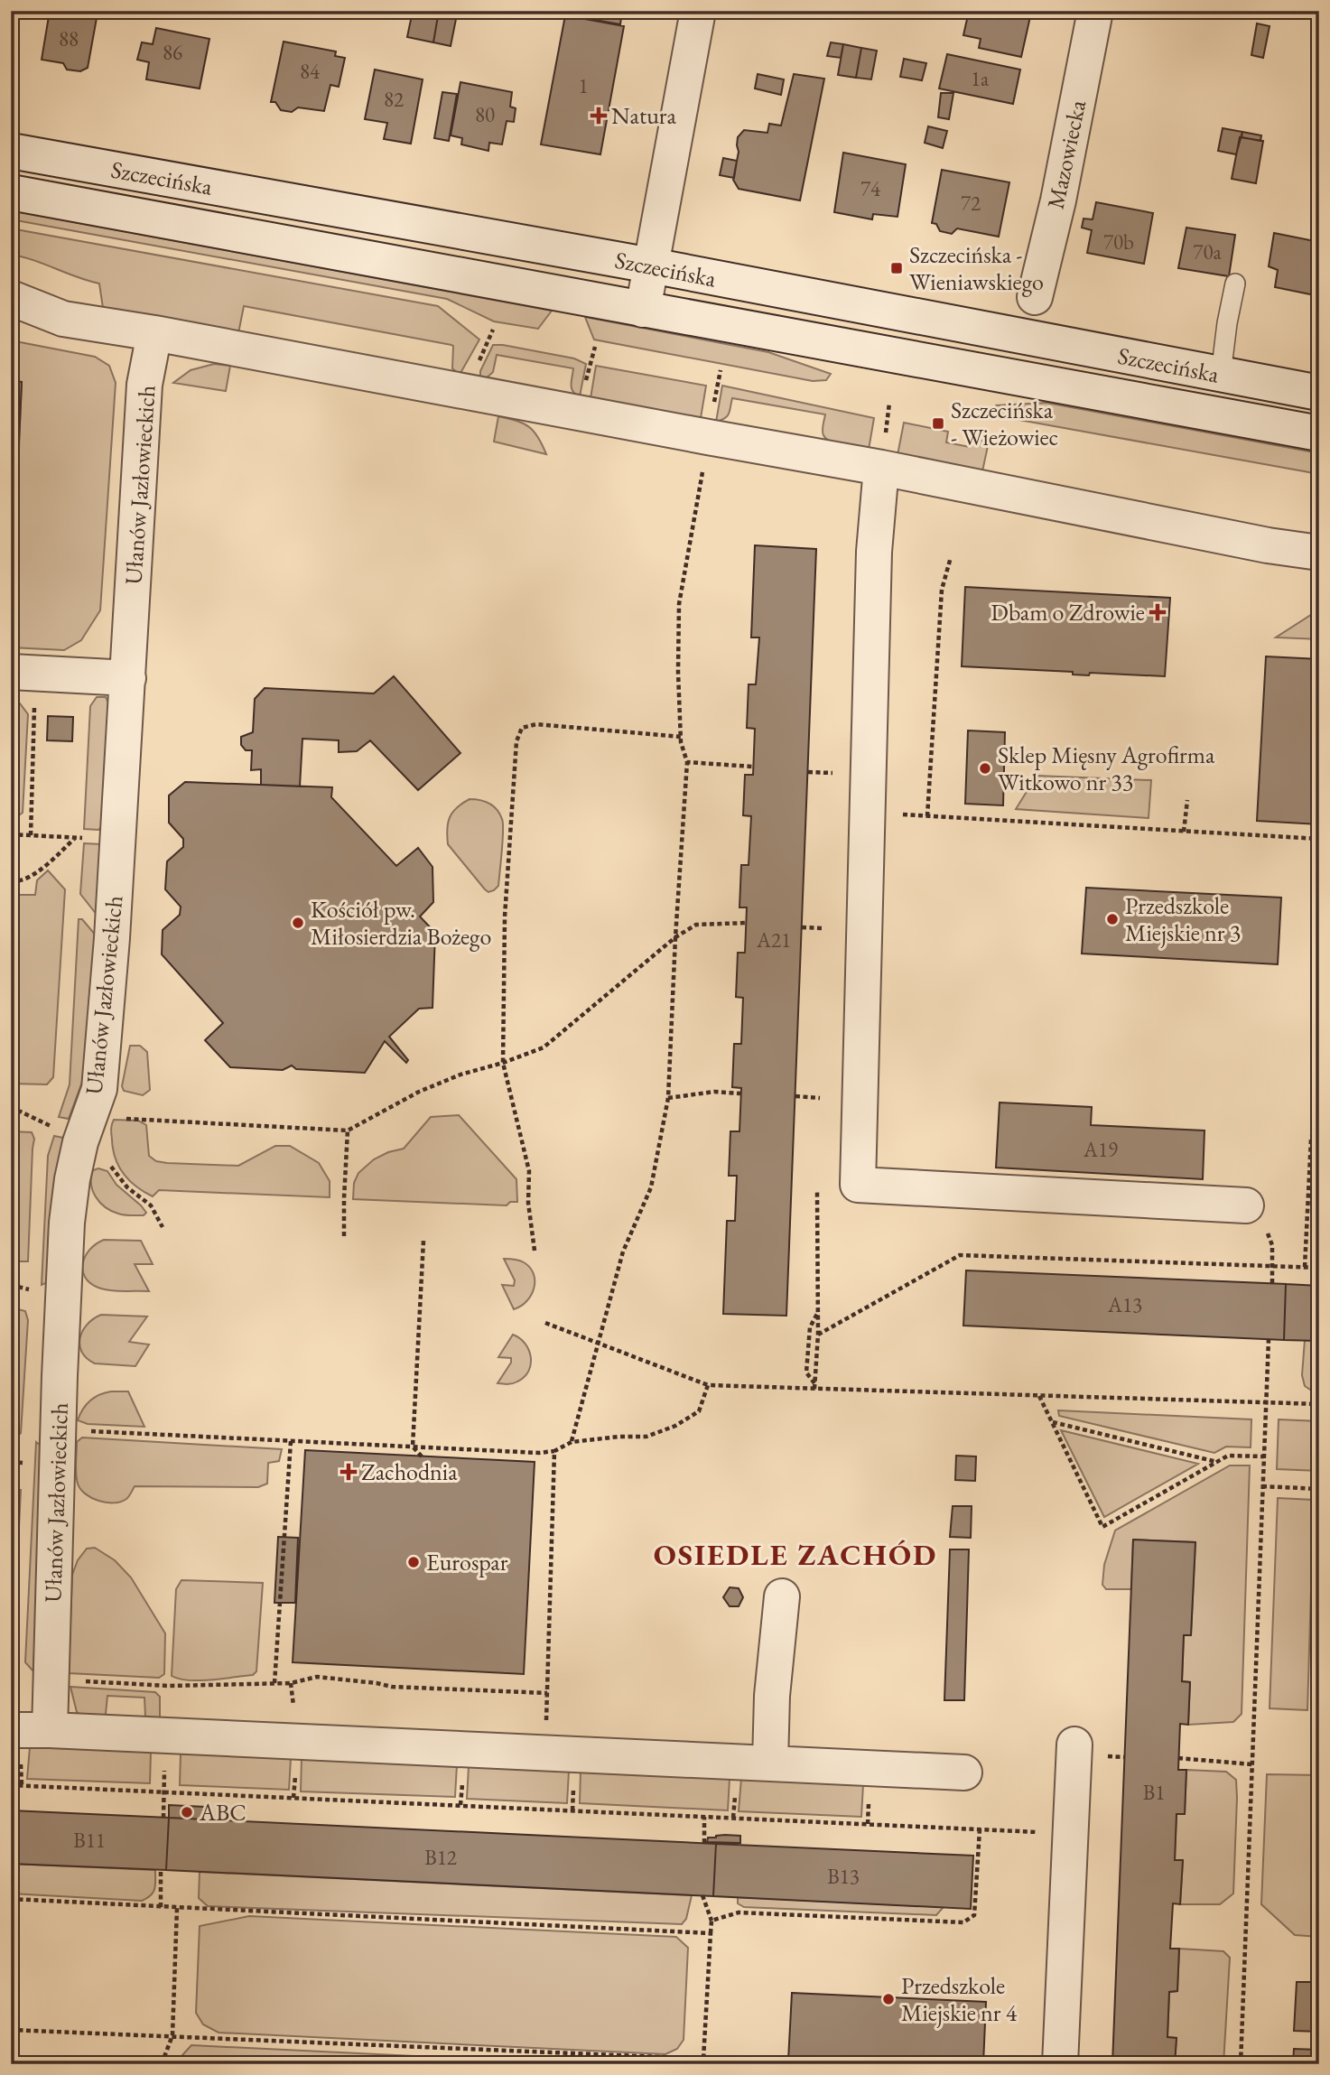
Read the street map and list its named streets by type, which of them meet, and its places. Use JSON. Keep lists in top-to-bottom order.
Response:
{
  "streets": {
    "street": ["Mazowiecka", "Szczecińska", "Ułanów Jazłowieckich"]
  },
  "districts": ["OSIEDLE ZACHÓD"],
  "places": {
    "health": ["Natura", "Dbam o Zdrowie", "Zachodnia"],
    "transit": ["Szczecińska - Wieniawskiego", "Szczecińska - Wieżowiec"],
    "other": [
      "Sklep Mięsny Agrofirma Witkowo nr 33",
      "Przedszkole Miejskie nr 3",
      "Kościół pw. Miłosierdzia Bożego",
      "Eurospar",
      "ABC",
      "Przedszkole Miejskie nr 4"
    ]
  },
  "house_numbers": [
    "88",
    "86",
    "84",
    "1a",
    "1",
    "82",
    "80",
    "74",
    "72",
    "70b",
    "70a",
    "A21",
    "A19",
    "A13",
    "B1",
    "B11",
    "B12",
    "B13"
  ]
}
